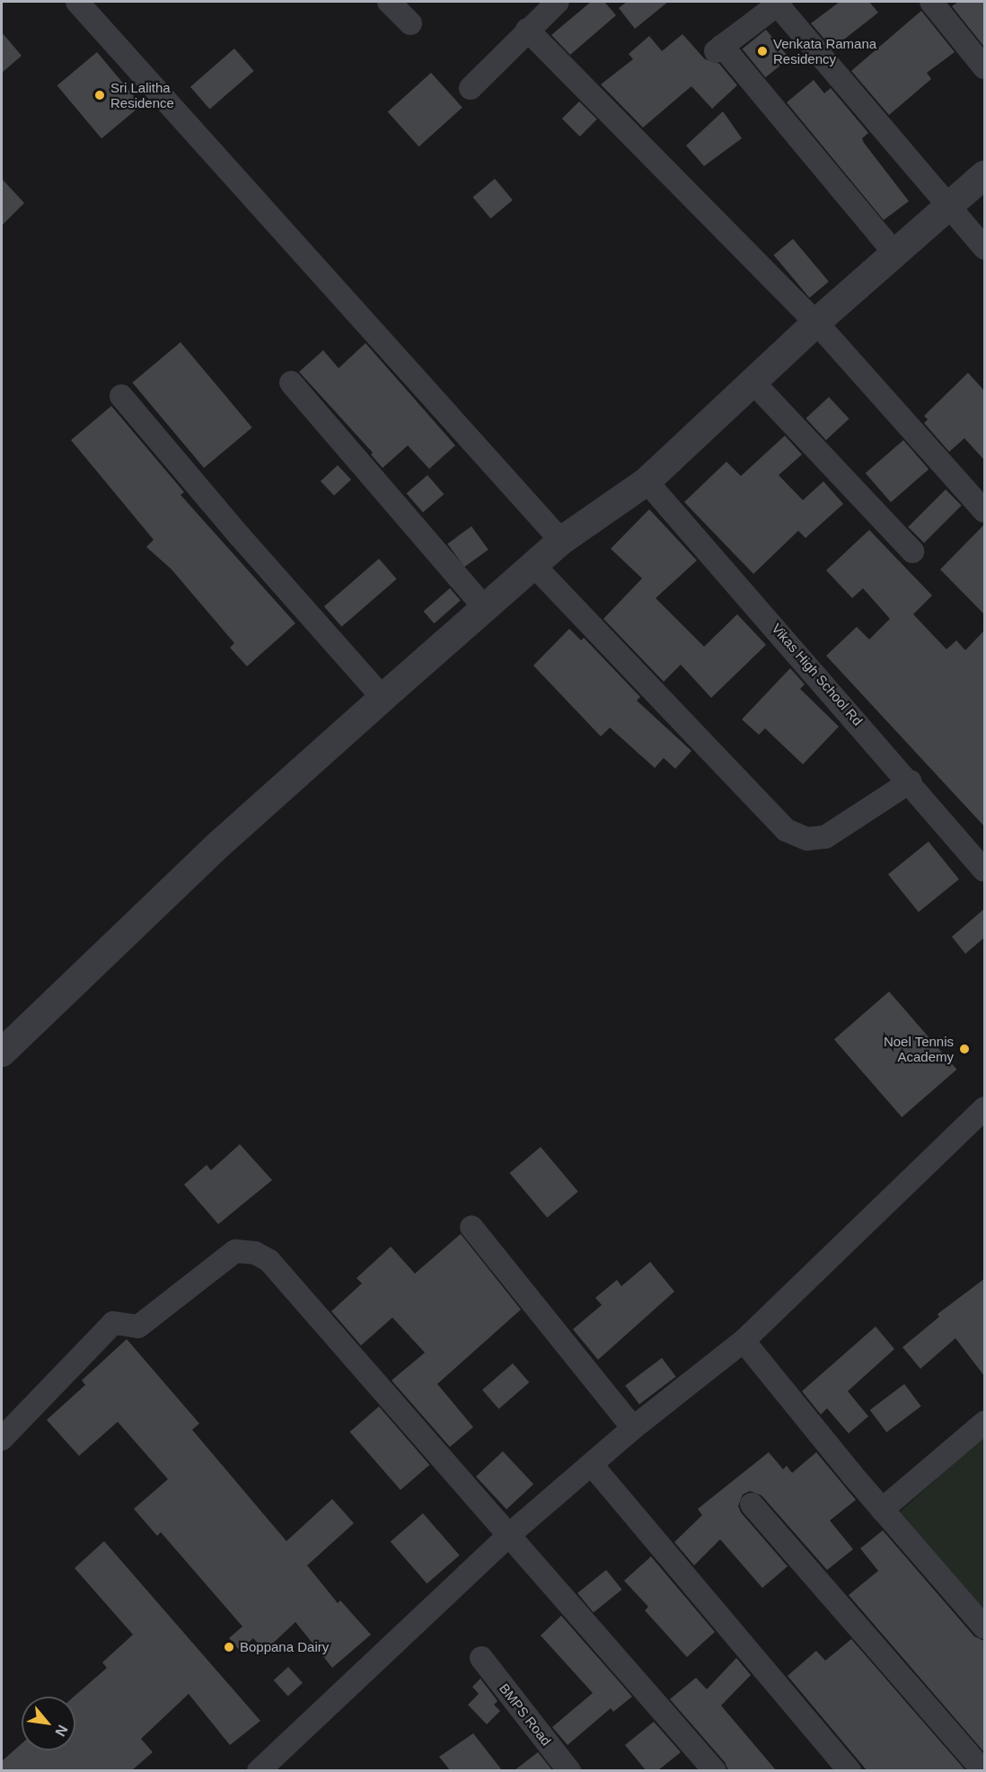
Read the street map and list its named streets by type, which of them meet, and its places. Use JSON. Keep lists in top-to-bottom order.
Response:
{
  "streets": {
    "street": ["Vikas High School Rd", "BMPS Road"]
  },
  "places": [
    "Venkata Ramana Residency",
    "Sri Lalitha Residence",
    "Noel Tennis Academy",
    "Boppana Dairy"
  ],
  "north": "bottom right"
}
